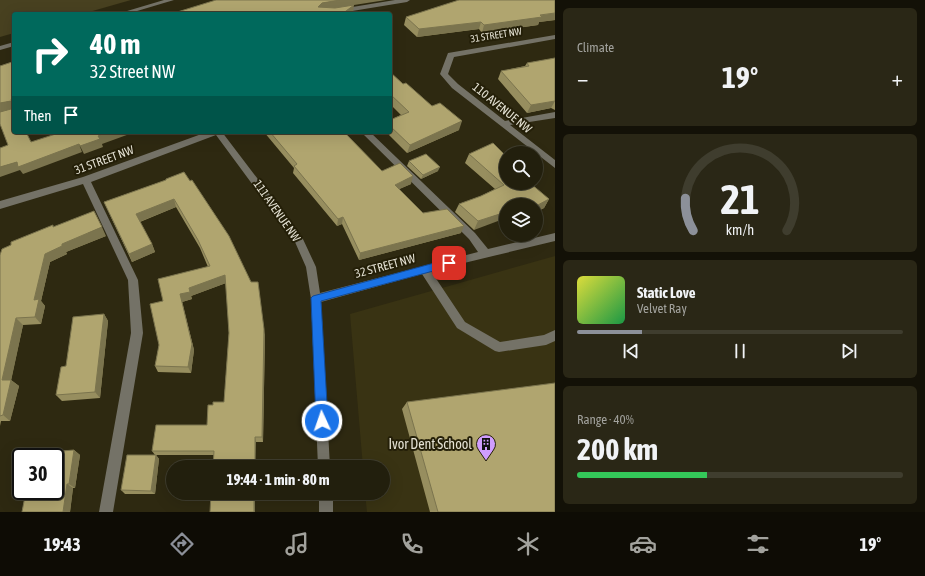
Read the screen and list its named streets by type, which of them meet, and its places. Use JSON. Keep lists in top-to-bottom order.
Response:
{
  "streets": {
    "street": [
      "31 STREET NW",
      "110 AVENUE NW",
      "111 AVENUE NW",
      "32 STREET NW"
    ]
  },
  "crossings": [
    ["31 STREET NW", "110 AVENUE NW"],
    ["111 AVENUE NW", "32 STREET NW"]
  ],
  "places": {
    "building": ["Ivor Dent School"]
  },
  "page": {
    "tile": [
      "Climate",
      ["Range · 40%", "200 km"]
    ],
    "turn": ["40 m", "32 Street NW"],
    "heat": ["−", "19°", "+"],
    "then": "Then",
    "song": ["Static Love", "Velvet Ray"],
    "limit": "30",
    "trip": "19:44 · 1 min · 80 m",
    "tabs": ["19:43", "19°"],
    "gauge": ["21", "km/h"]
  }
}
